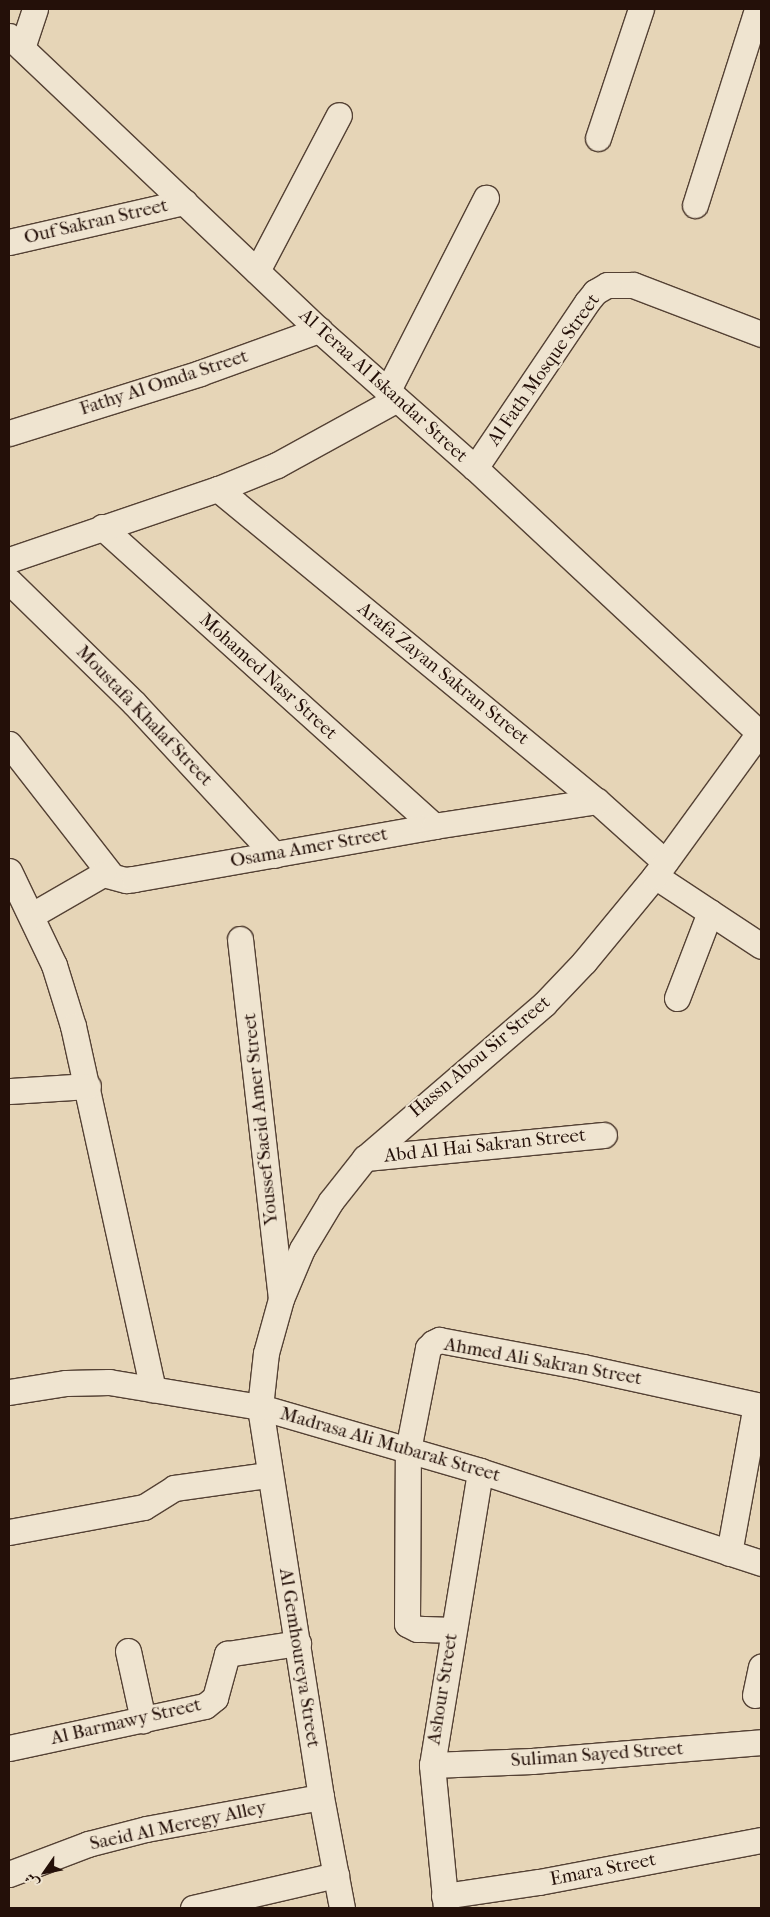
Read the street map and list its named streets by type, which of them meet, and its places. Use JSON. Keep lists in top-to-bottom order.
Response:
{
  "streets": {
    "street": [
      "Ouf Sakran Street",
      "Al Fath Mosque Street",
      "Fathy Al Omda Street",
      "Al Teraa Al Iskandar Street",
      "Arafa Zayan Sakran Street",
      "Mohamed Nasr Street",
      "Moustafa Khalaf Street",
      "Osama Amer Street",
      "Hassn Abou Sir Street",
      "Youssef Saeid Amer Street",
      "Abd Al Hai Sakran Street",
      "Ahmed Ali Sakran Street",
      "Madrasa Ali Mubarak Street",
      "Al Gemhoureya Street",
      "Ashour Street",
      "Al Barmawy Street",
      "Suliman Sayed Street",
      "Saeid Al Meregy Alley",
      "Emara Street"
    ]
  },
  "crossings": [
    ["Ouf Sakran Street", "Al Teraa Al Iskandar Street"],
    ["Al Fath Mosque Street", "Al Teraa Al Iskandar Street"],
    ["Fathy Al Omda Street", "Al Teraa Al Iskandar Street"],
    ["Al Teraa Al Iskandar Street", "Hassn Abou Sir Street"],
    ["Arafa Zayan Sakran Street", "Osama Amer Street"],
    ["Arafa Zayan Sakran Street", "Hassn Abou Sir Street"],
    ["Mohamed Nasr Street", "Osama Amer Street"],
    ["Moustafa Khalaf Street", "Osama Amer Street"],
    ["Hassn Abou Sir Street", "Youssef Saeid Amer Street"],
    ["Hassn Abou Sir Street", "Abd Al Hai Sakran Street"],
    ["Hassn Abou Sir Street", "Madrasa Ali Mubarak Street"],
    ["Hassn Abou Sir Street", "Al Gemhoureya Street"],
    ["Ahmed Ali Sakran Street", "Madrasa Ali Mubarak Street"],
    ["Ahmed Ali Sakran Street", "Ashour Street"],
    ["Madrasa Ali Mubarak Street", "Al Gemhoureya Street"],
    ["Madrasa Ali Mubarak Street", "Ashour Street"],
    ["Al Gemhoureya Street", "Al Barmawy Street"],
    ["Al Gemhoureya Street", "Saeid Al Meregy Alley"],
    ["Ashour Street", "Suliman Sayed Street"],
    ["Ashour Street", "Emara Street"]
  ],
  "north": "bottom left"
}
